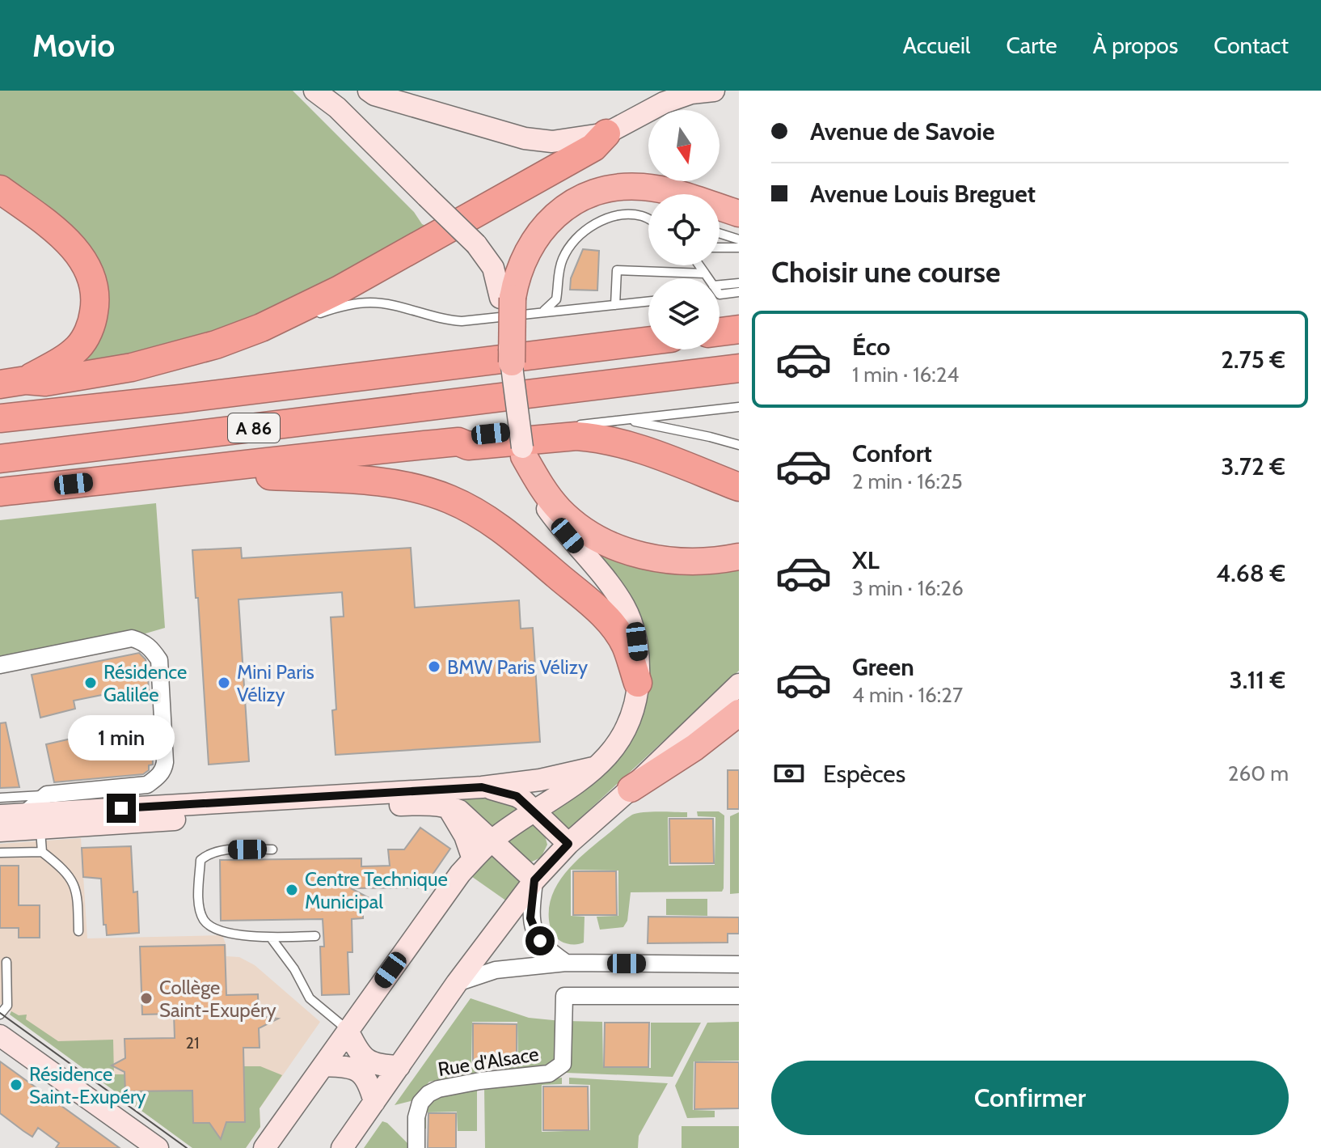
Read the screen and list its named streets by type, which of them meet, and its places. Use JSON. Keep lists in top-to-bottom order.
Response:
{
  "streets": {
    "highway": ["A 86"],
    "street": ["Rue d'Alsace"]
  },
  "places": [
    "BMW Paris Vélizy",
    "Résidence Galilée",
    "Mini Paris Vélizy",
    "Centre Technique Municipal",
    "Collège Saint-Exupéry",
    "Résidence Saint-Exupéry"
  ],
  "house_numbers": ["21"],
  "north": "bottom",
  "page": {
    "header": "Movio",
    "nav": [
      "Accueil",
      "Carte",
      "À propos",
      "Contact"
    ],
    "banner": ["Avenue de Savoie", "Avenue Louis Breguet"],
    "heading": "Choisir une course",
    "list": [
      {
        "name": "Éco",
        "note": "1 min · 16:24",
        "value": "2.75 €"
      },
      {
        "name": "Confort",
        "note": "2 min · 16:25",
        "value": "3.72 €"
      },
      {
        "name": "XL",
        "note": "3 min · 16:26",
        "value": "4.68 €"
      },
      {
        "name": "Green",
        "note": "4 min · 16:27",
        "value": "3.11 €"
      }
    ],
    "bubble": "1 min",
    "pay": ["Espèces", "260 m"],
    "buttons": "Confirmer"
  }
}
